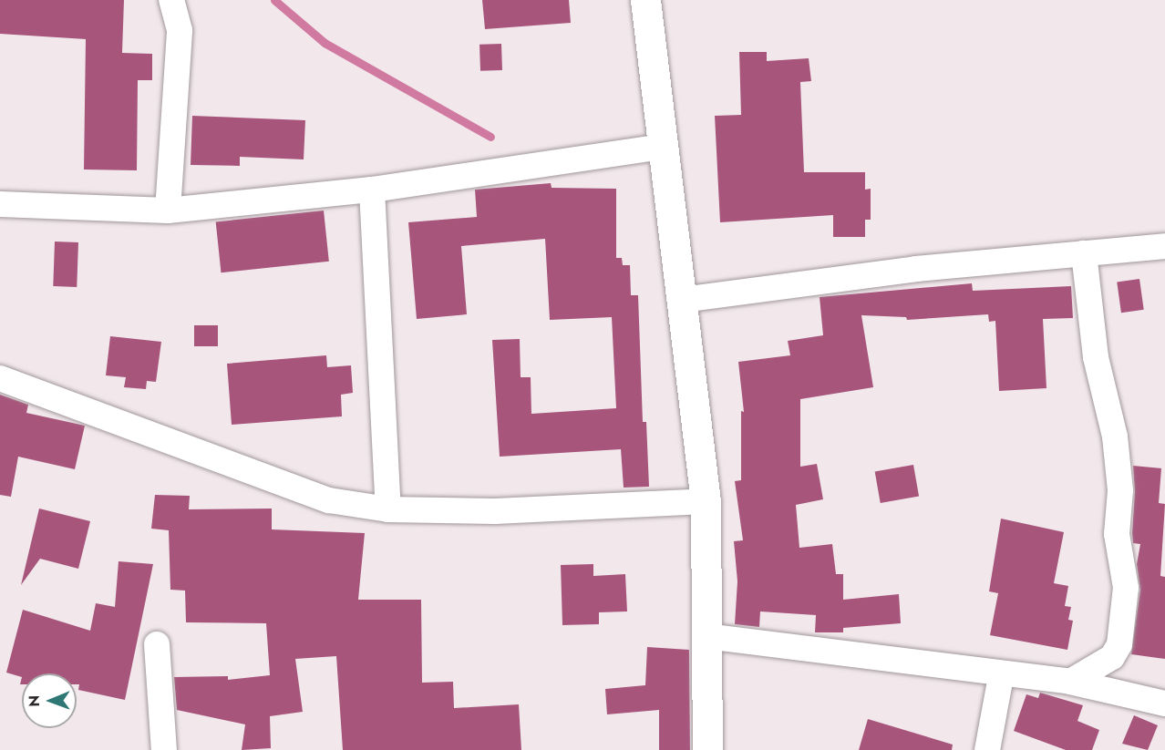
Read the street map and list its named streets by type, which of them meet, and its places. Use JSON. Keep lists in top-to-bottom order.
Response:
{
  "north": "left"
}
